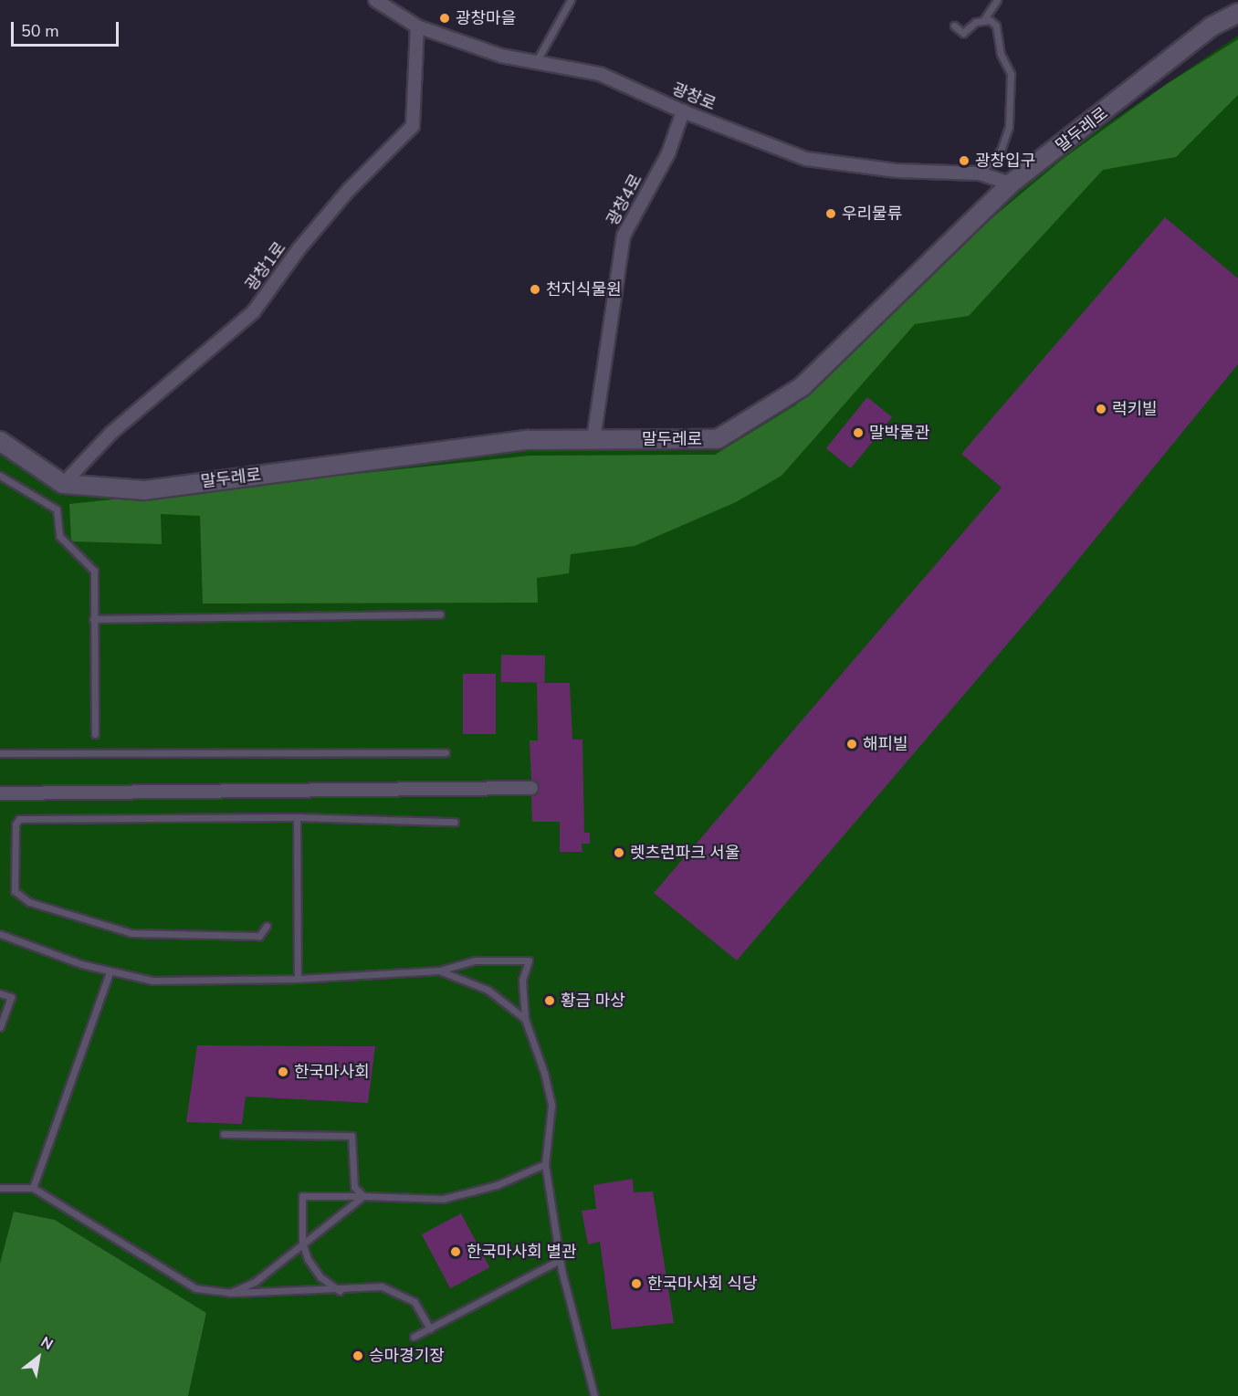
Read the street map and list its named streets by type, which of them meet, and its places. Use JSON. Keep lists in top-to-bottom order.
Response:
{
  "streets": {
    "street": [
      "광창로",
      "말두레로",
      "광창4로",
      "광창1로"
    ]
  },
  "crossings": [
    ["광창로", "말두레로"],
    ["광창로", "광창4로"],
    ["광창로", "광창1로"],
    ["말두레로", "광창4로"],
    ["말두레로", "광창1로"]
  ],
  "places": [
    "광창마을",
    "광창입구",
    "우리물류",
    "천지식물원",
    "럭키빌",
    "말박물관",
    "해피빌",
    "렛츠런파크 서울",
    "황금 마상",
    "한국마사회",
    "한국마사회 별관",
    "한국마사회 식당",
    "승마경기장"
  ],
  "scale_bar": "50 m",
  "north": "top right"
}
